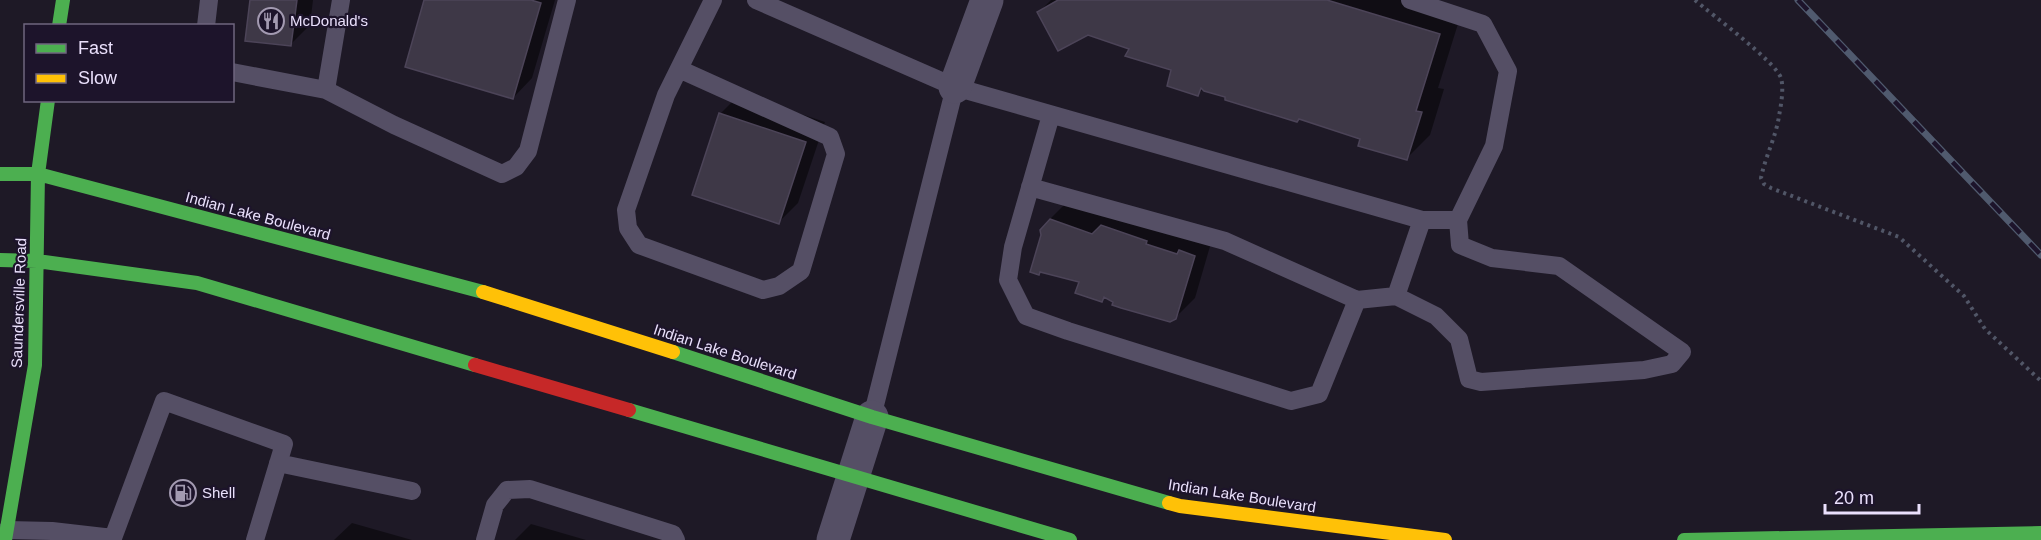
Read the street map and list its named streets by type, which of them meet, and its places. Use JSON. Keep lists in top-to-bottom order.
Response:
{
  "streets": {
    "main road": ["Indian Lake Boulevard", "Saundersville Road"]
  },
  "crossings": [
    ["Indian Lake Boulevard", "Saundersville Road"]
  ],
  "places": {
    "restaurant": ["McDonald's"],
    "fuel station": ["Shell"]
  },
  "legend": ["Fast", "Slow"],
  "scale_bar": "20 m"
}
